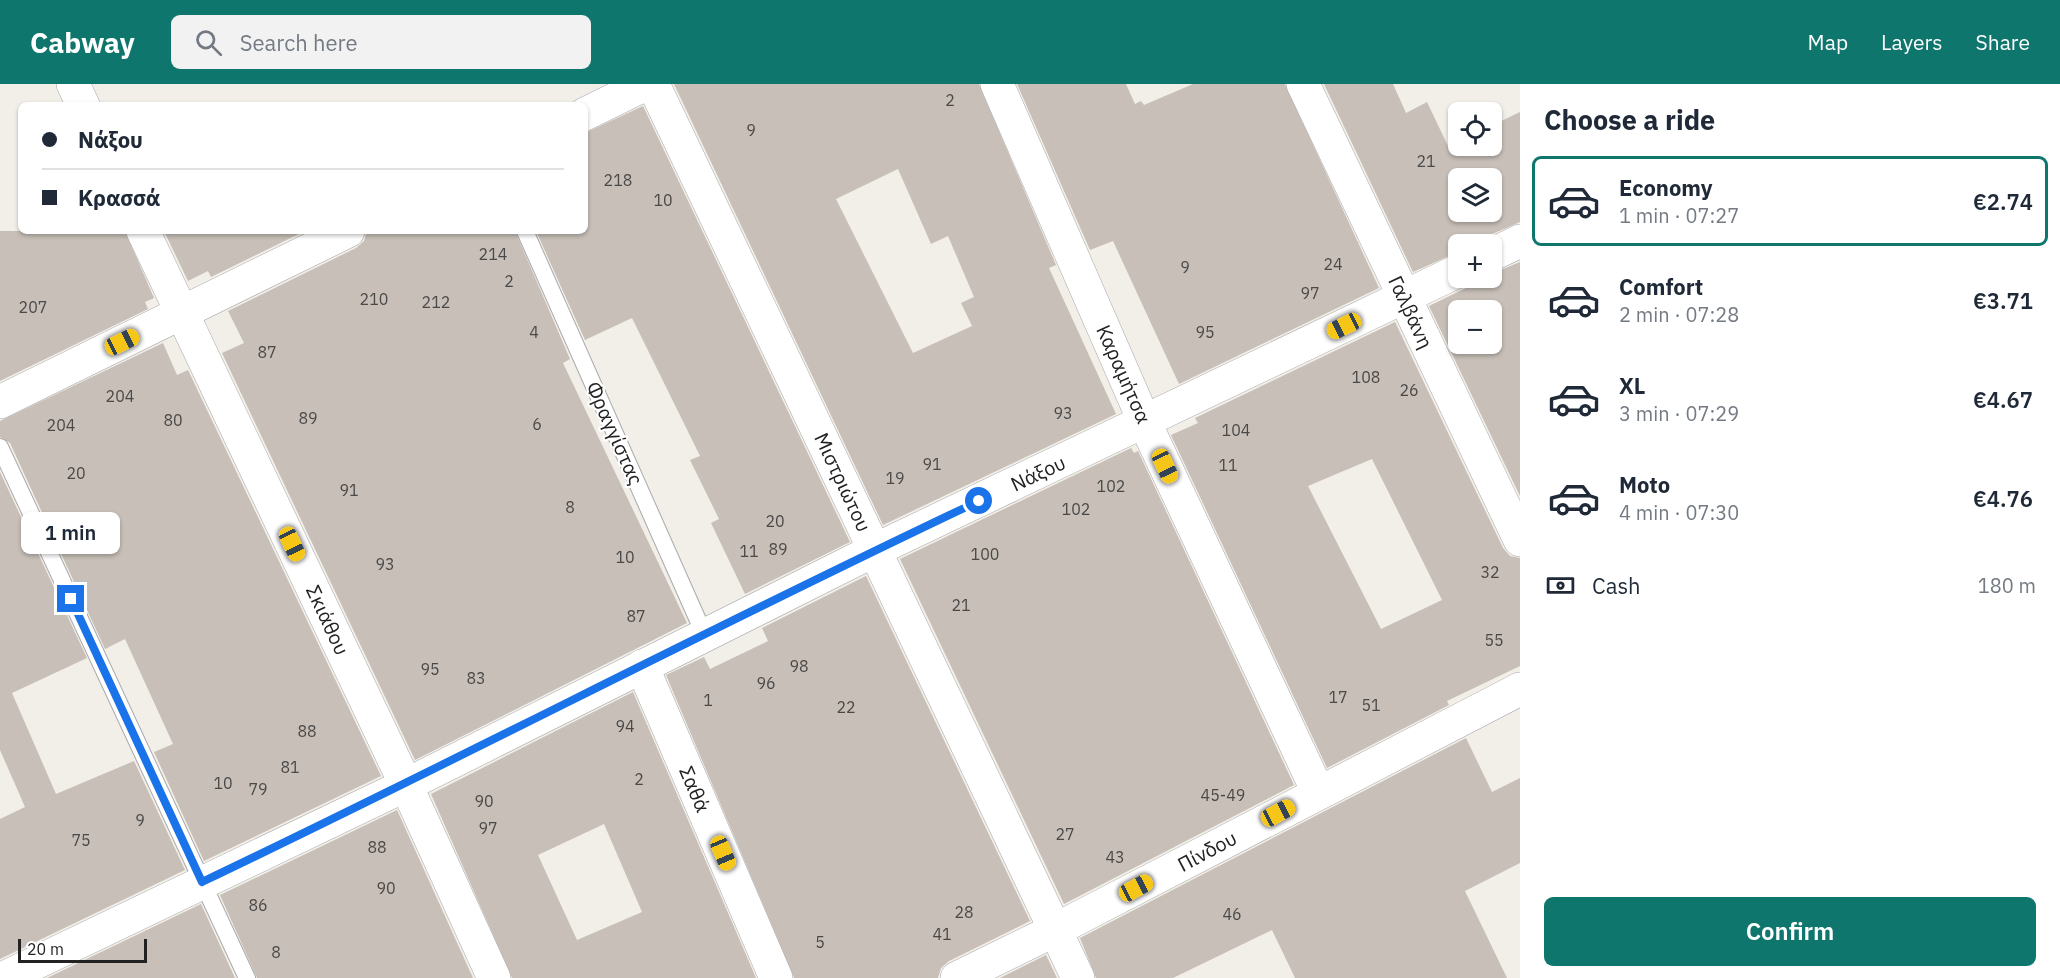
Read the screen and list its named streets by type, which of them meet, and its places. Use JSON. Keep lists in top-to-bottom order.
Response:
{
  "streets": {
    "street": [
      "Γαλβάνη",
      "Καραμήτσα",
      "Νάξου",
      "Μιστριώτου",
      "Σκιάθου",
      "Σαθά",
      "Πίνδου"
    ],
    "lane": ["Φραγγίστας"]
  },
  "crossings": [
    ["Γαλβάνη", "Νάξου"],
    ["Καραμήτσα", "Νάξου"],
    ["Καραμήτσα", "Πίνδου"],
    ["Φραγγίστας", "Νάξου"],
    ["Νάξου", "Μιστριώτου"],
    ["Νάξου", "Σκιάθου"],
    ["Νάξου", "Σαθά"],
    ["Μιστριώτου", "Πίνδου"]
  ],
  "house_numbers": [
    "2",
    "9",
    "21",
    "218",
    "10",
    "214",
    "24",
    "9",
    "2",
    "97",
    "210",
    "212",
    "207",
    "4",
    "95",
    "87",
    "108",
    "26",
    "204",
    "93",
    "89",
    "80",
    "6",
    "204",
    "104",
    "91",
    "11",
    "20",
    "19",
    "102",
    "91",
    "8",
    "102",
    "20",
    "89",
    "11",
    "100",
    "10",
    "93",
    "32",
    "21",
    "87",
    "55",
    "98",
    "95",
    "83",
    "96",
    "17",
    "1",
    "51",
    "22",
    "94",
    "88",
    "81",
    "2",
    "10",
    "79",
    "45-49",
    "90",
    "9",
    "97",
    "27",
    "75",
    "88",
    "43",
    "90",
    "86",
    "28",
    "46",
    "41",
    "5",
    "8"
  ],
  "scale_bar": "20 m",
  "page": {
    "header": "Cabway",
    "search": "Search here",
    "nav": ["Map", "Layers", "Share"],
    "heading": "Choose a ride",
    "map_buttons": ["+", "−"],
    "banner": ["Νάξου", "Κρασσά"],
    "list": [
      {
        "name": "Economy",
        "note": "1 min · 07:27",
        "value": "€2.74"
      },
      {
        "name": "Comfort",
        "note": "2 min · 07:28",
        "value": "€3.71"
      },
      {
        "name": "XL",
        "note": "3 min · 07:29",
        "value": "€4.67"
      },
      {
        "name": "Moto",
        "note": "4 min · 07:30",
        "value": "€4.76"
      }
    ],
    "bubble": "1 min",
    "pay": ["Cash", "180 m"],
    "buttons": "Confirm",
    "scale": "20 m"
  }
}
